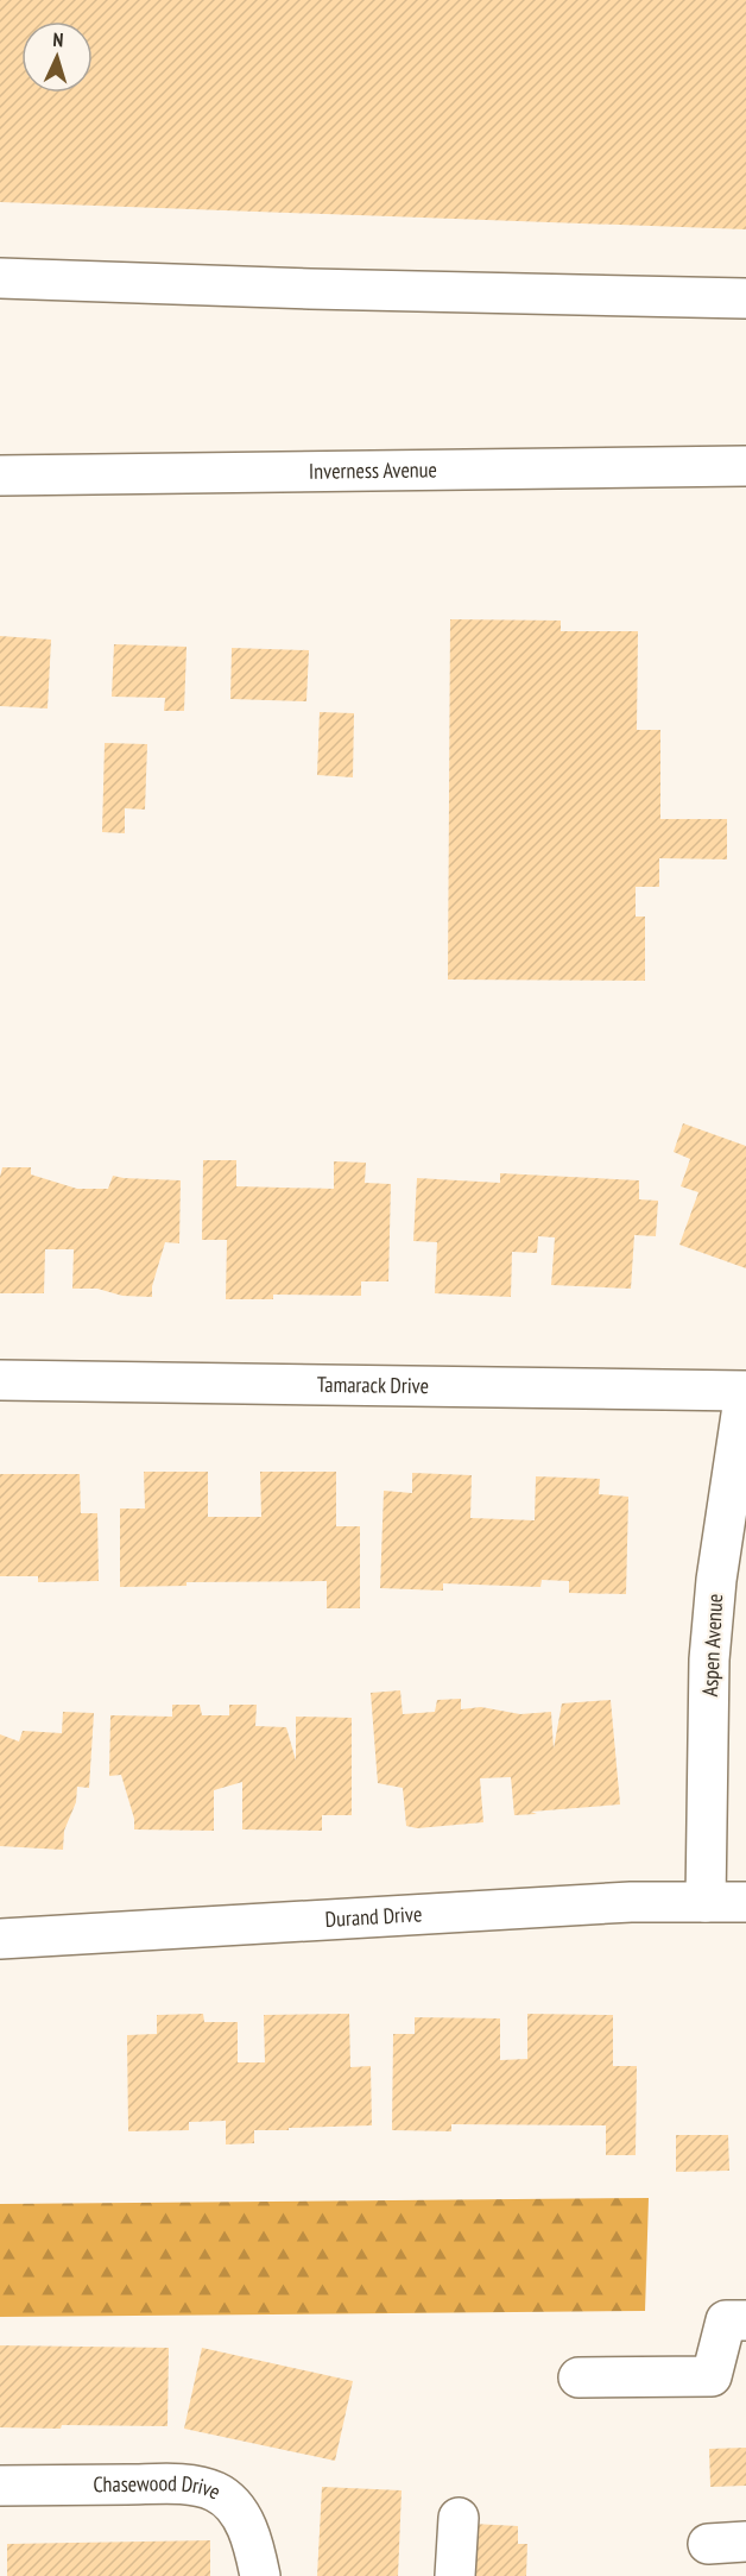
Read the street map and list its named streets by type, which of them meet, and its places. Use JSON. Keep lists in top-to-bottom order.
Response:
{
  "streets": {
    "street": [
      "Inverness Avenue",
      "Tamarack Drive",
      "Aspen Avenue",
      "Durand Drive",
      "Chasewood Drive"
    ]
  },
  "crossings": [
    ["Tamarack Drive", "Aspen Avenue"],
    ["Aspen Avenue", "Durand Drive"]
  ],
  "north": "top"
}
